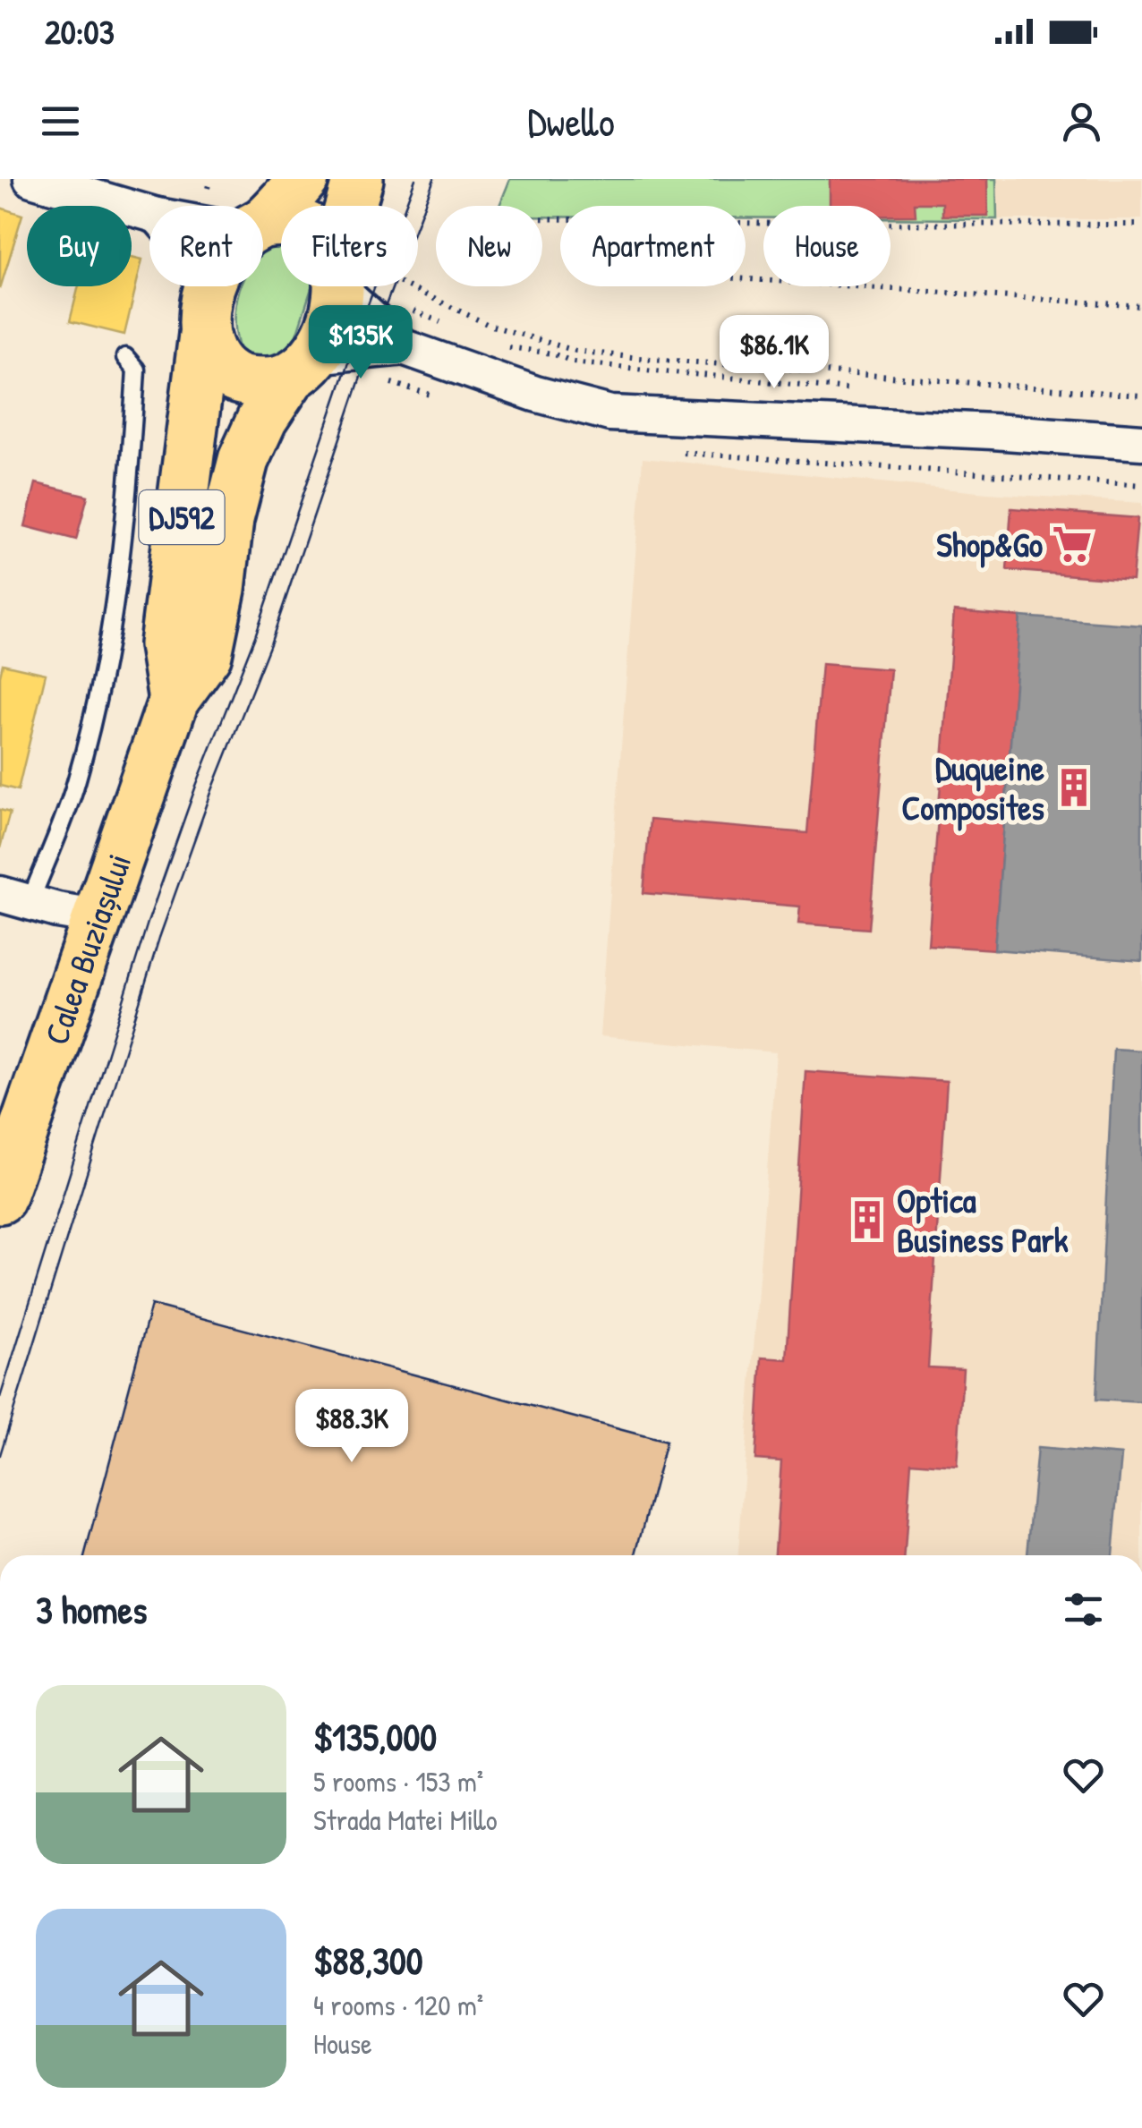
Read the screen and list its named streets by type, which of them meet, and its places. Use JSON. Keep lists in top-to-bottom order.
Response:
{
  "streets": {
    "main road": ["DJ592", "Calea Buziașului"]
  },
  "crossings": [
    ["DJ592", "Calea Buziașului"]
  ],
  "places": {
    "supermarket": ["Shop&Go"],
    "building": ["Duqueine Composites", "Optica Business Park"]
  },
  "page": {
    "status": "20:03",
    "header": "Dwello",
    "chip": [
      "Buy",
      "Rent",
      "Filters",
      "New",
      "Apartment",
      "House"
    ],
    "price": ["$135K", "$86.1K", "$88.3K"],
    "heading": "3 homes",
    "list": [
      {
        "name": "$135,000",
        "note": "5 rooms · 153 m² · Strada Matei Millo"
      },
      {
        "name": "$88,300",
        "note": "4 rooms · 120 m² · House"
      }
    ]
  }
}
